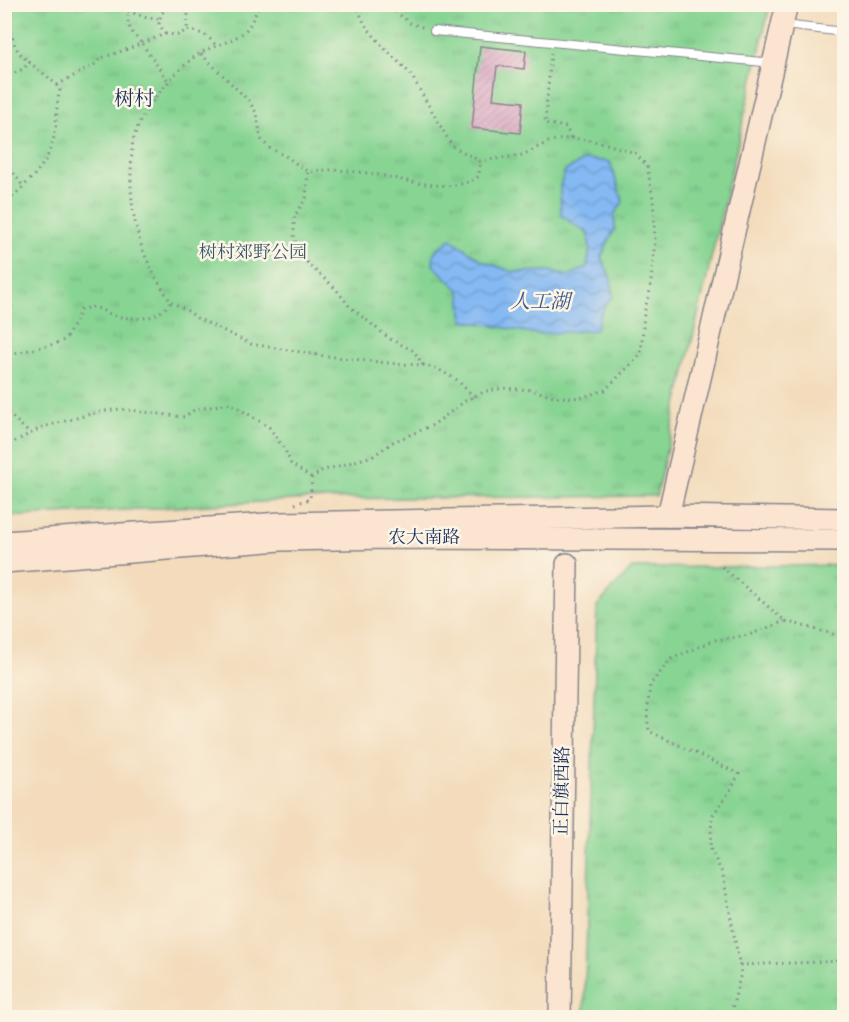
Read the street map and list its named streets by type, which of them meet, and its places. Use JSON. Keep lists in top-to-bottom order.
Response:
{
  "streets": {
    "main road": ["农大南路", "正白旗西路"]
  },
  "districts": ["树村"],
  "water": ["人工湖"],
  "parks": ["树村郊野公园"]
}
